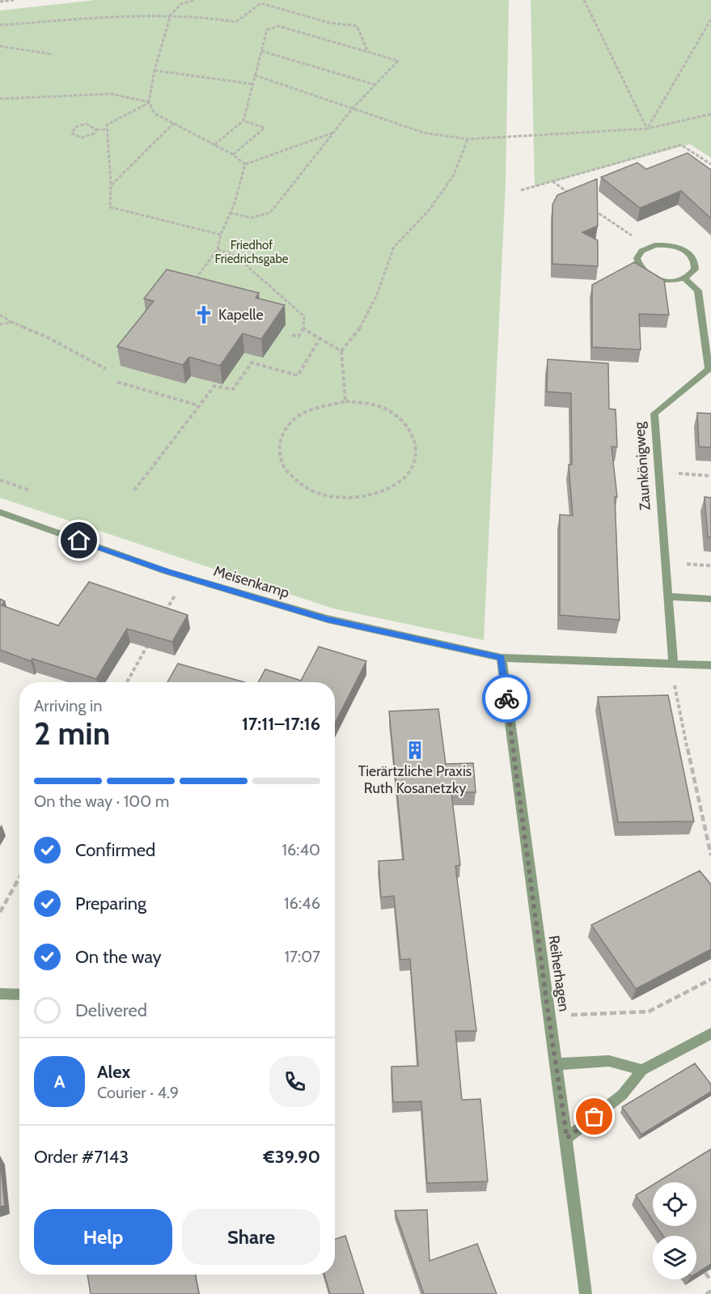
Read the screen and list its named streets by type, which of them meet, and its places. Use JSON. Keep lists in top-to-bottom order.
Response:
{
  "streets": {
    "street": ["Zaunkönigweg", "Meisenkamp", "Reiherhagen"]
  },
  "crossings": [
    ["Meisenkamp", "Reiherhagen"]
  ],
  "parks": ["Friedhof Friedrichsgabe"],
  "places": {
    "church": ["Kapelle"],
    "building": ["Tierärtzliche Praxis Ruth Kosanetzky"]
  },
  "page": {
    "heading": ["2 min", "Arriving in", "17:11–17:16"],
    "panel": [
      "Alex",
      "Courier · 4.9",
      "Order #7143",
      "€39.90"
    ],
    "bar": "On the way · 100 m",
    "list": [
      ["Confirmed", "16:40"],
      ["Preparing", "16:46"],
      ["On the way", "17:07"],
      "Delivered"
    ],
    "round": "A",
    "buttons": ["Help", "Share"]
  }
}
